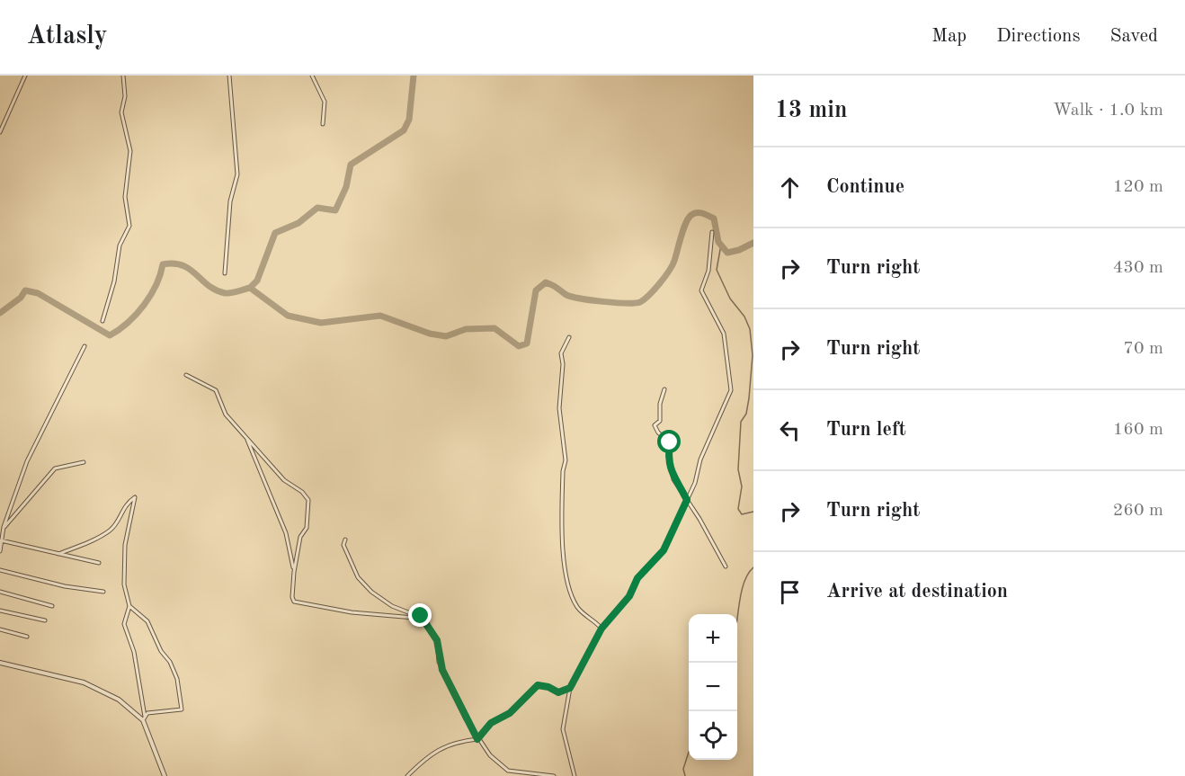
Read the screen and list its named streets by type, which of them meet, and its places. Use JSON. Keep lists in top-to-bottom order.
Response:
{
  "page": {
    "header": "Atlasly",
    "nav": ["Map", "Directions", "Saved"],
    "heading": ["13 min", "Walk · 1.0 km"],
    "list": [
      ["Continue", "120 m"],
      ["Turn right", "430 m"],
      ["Turn right", "70 m"],
      ["Turn left", "160 m"],
      ["Turn right", "260 m"],
      "Arrive at destination"
    ],
    "map_buttons": ["+", "−"]
  }
}
